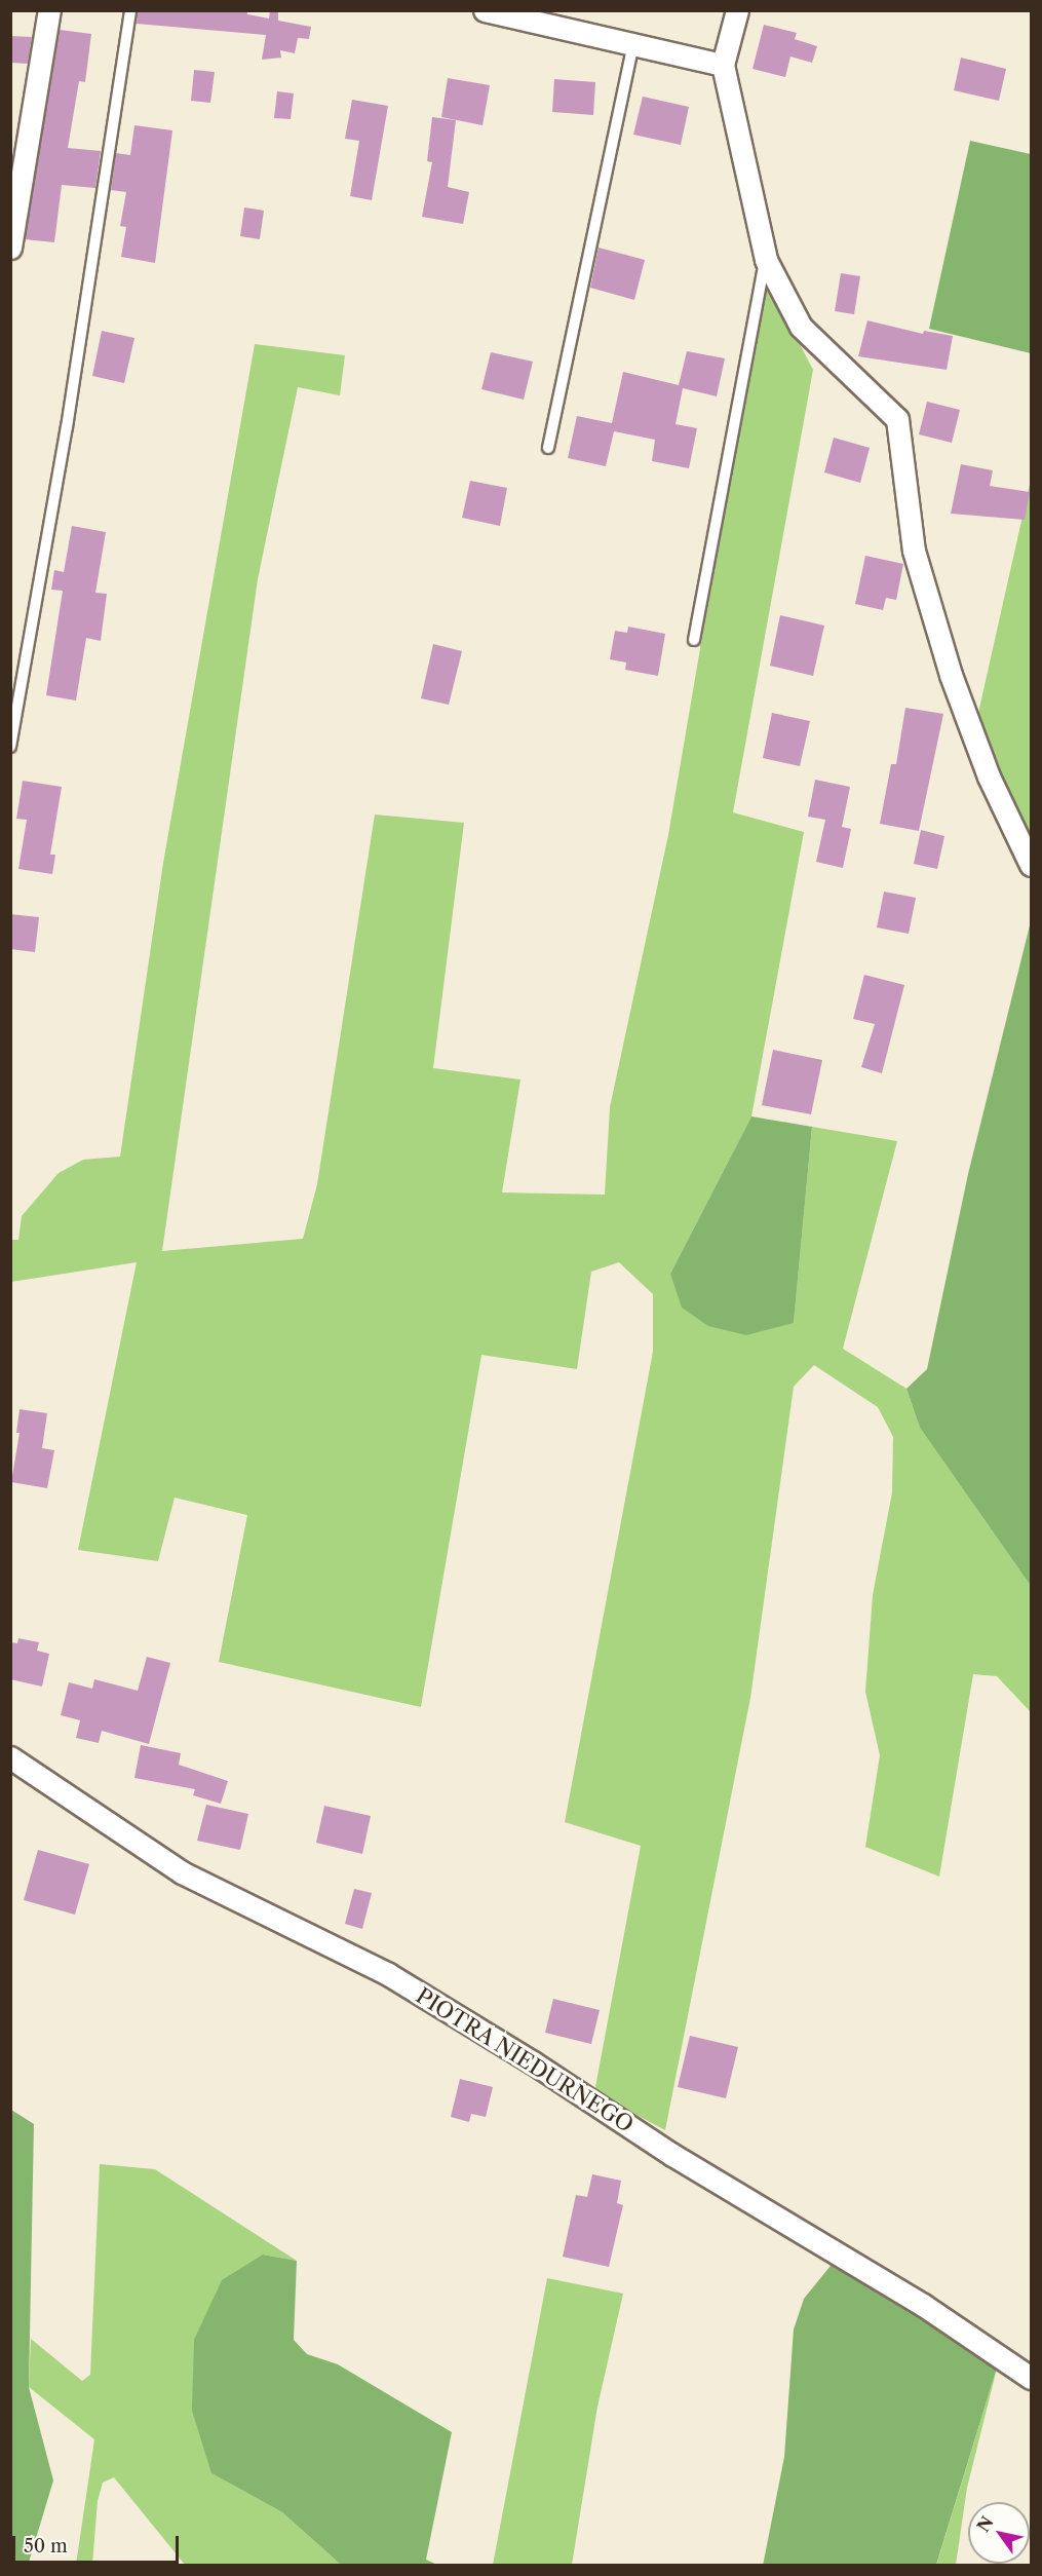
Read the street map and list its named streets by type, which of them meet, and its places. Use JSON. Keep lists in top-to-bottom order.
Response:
{
  "streets": {
    "street": ["PIOTRA NIEDURNEGO"]
  },
  "scale_bar": "50 m",
  "north": "top left"
}
